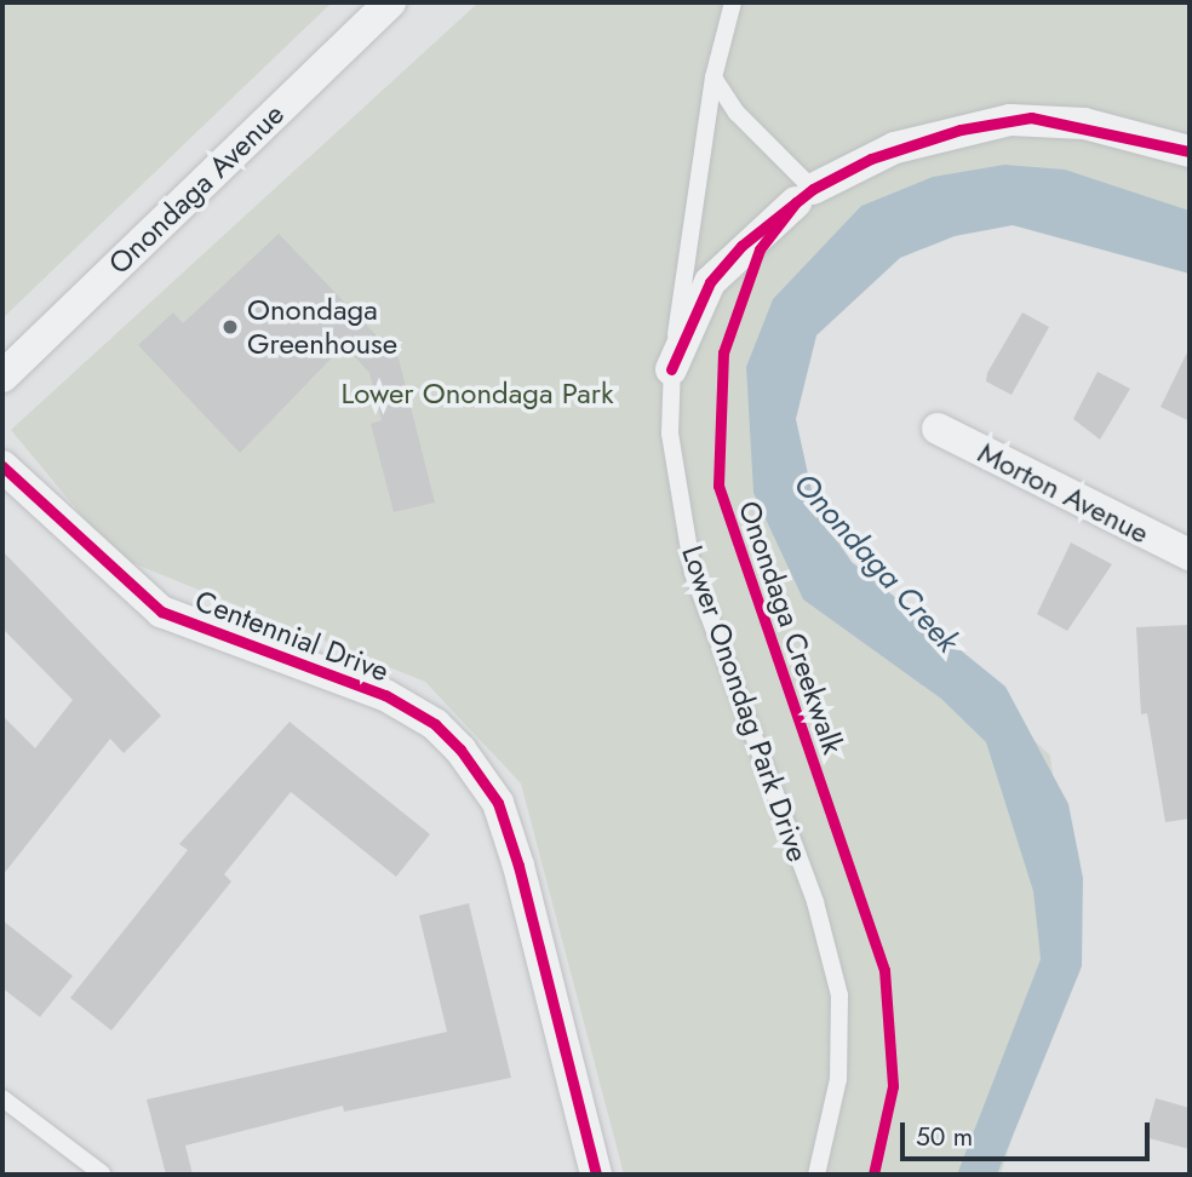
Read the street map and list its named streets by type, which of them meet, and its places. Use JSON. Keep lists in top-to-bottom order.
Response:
{
  "streets": {
    "street": ["Onondaga Avenue", "Morton Avenue", "Centennial Drive"],
    "lane": ["Lower Onondag Park Drive"],
    "cycle path": ["Onondaga Creekwalk"]
  },
  "water": ["Onondaga Creek"],
  "parks": ["Lower Onondaga Park"],
  "places": ["Onondaga Greenhouse"],
  "scale_bar": "50 m"
}
